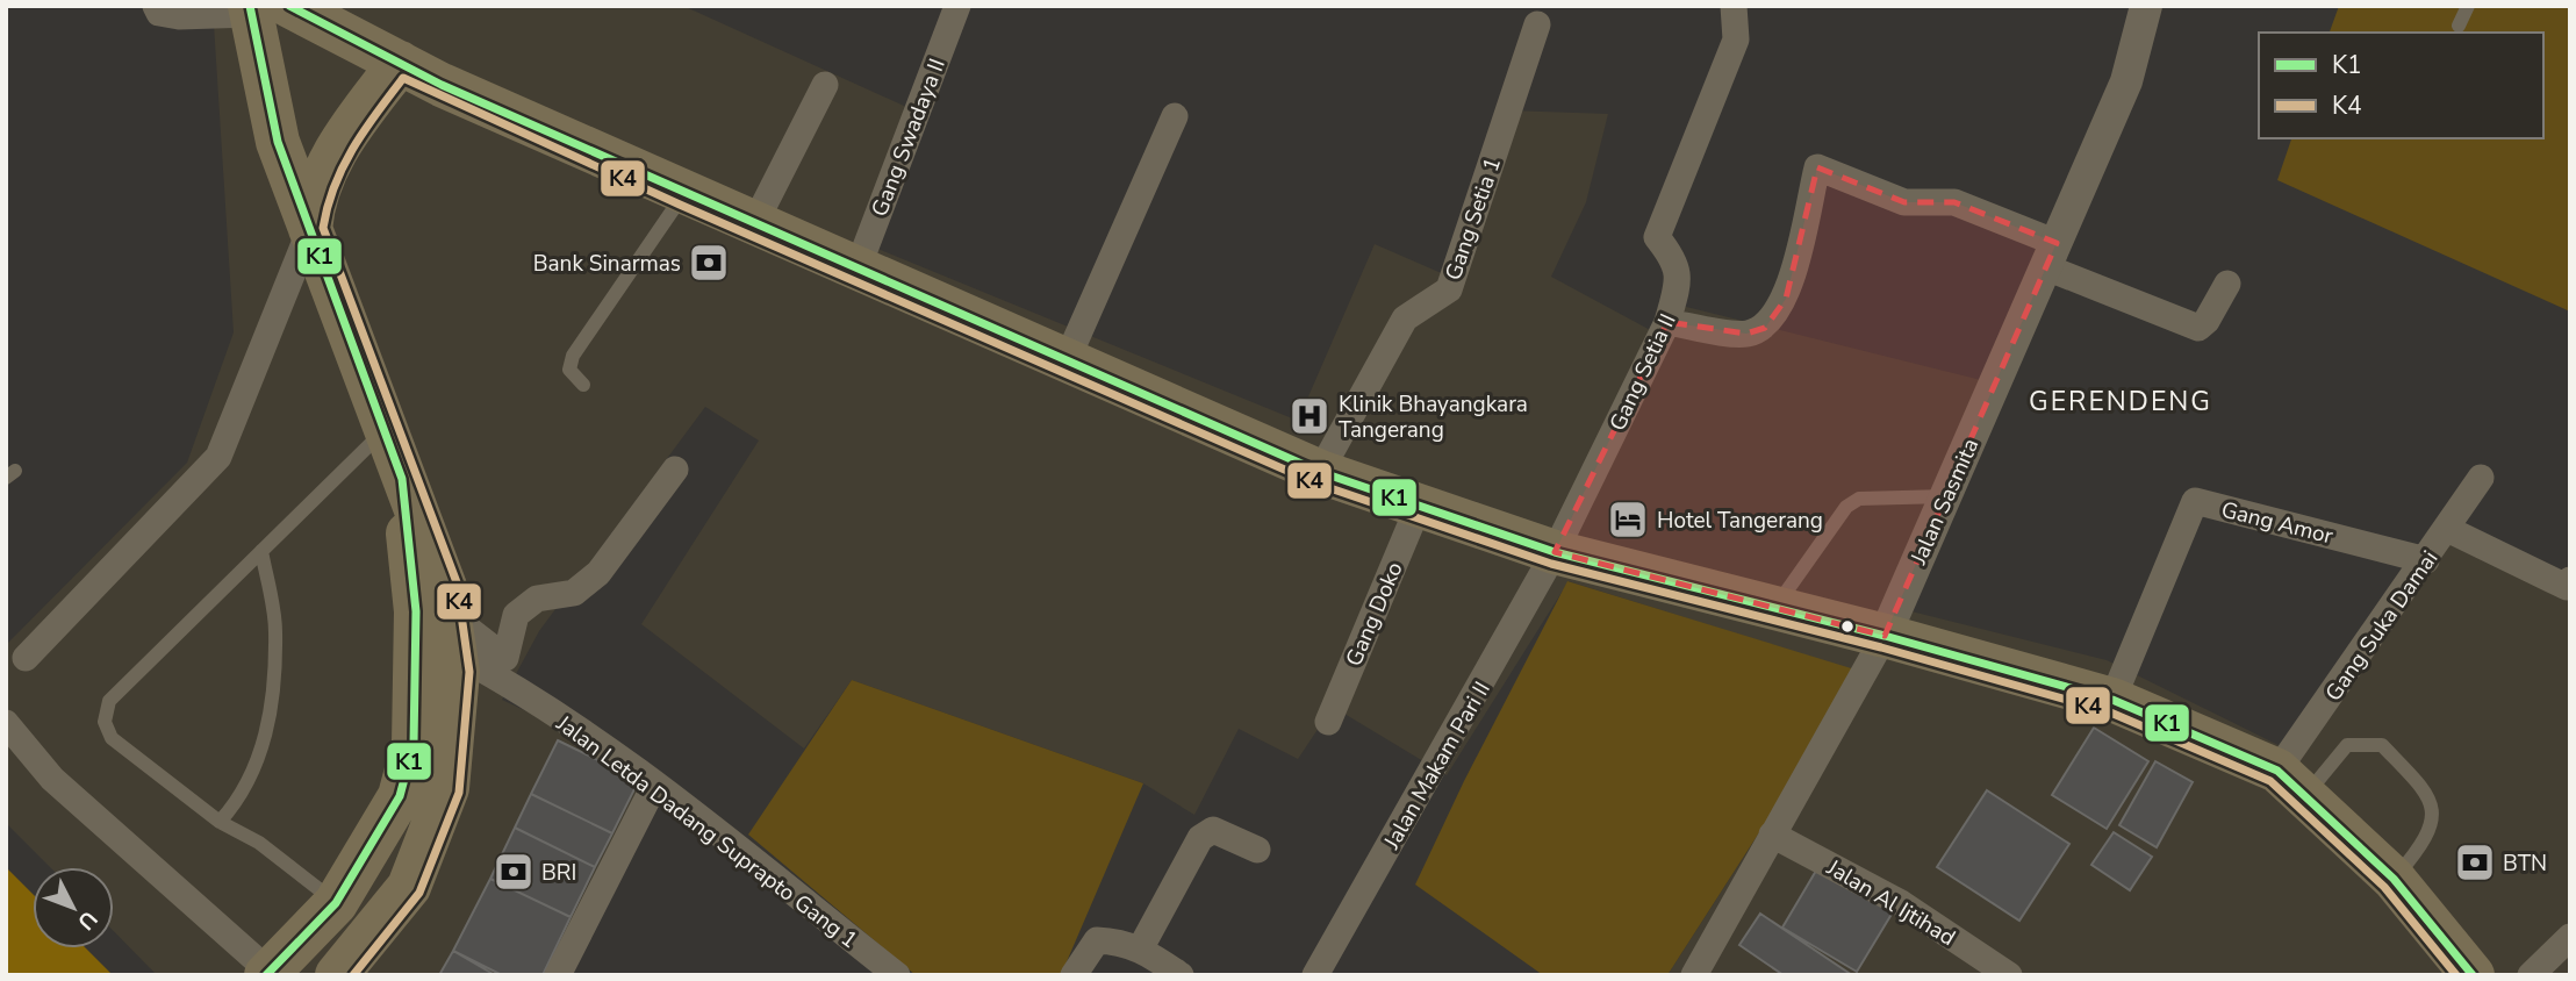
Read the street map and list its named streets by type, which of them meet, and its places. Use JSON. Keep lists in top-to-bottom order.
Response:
{
  "streets": {
    "street": [
      "Gang Swadaya II",
      "Gang Setia 1",
      "Gang Setia II",
      "Jalan Sasmita",
      "Gang Amor",
      "Gang Doko",
      "Gang Suka Damai",
      "Jalan Makam Pari II",
      "Jalan Letda Dadang Suprapto Gang 1",
      "Jalan Al Ijtihad"
    ]
  },
  "crossings": [
    ["Gang Setia II", "Jalan Makam Pari II"],
    ["Jalan Sasmita", "Jalan Al Ijtihad"],
    ["Gang Amor", "Gang Suka Damai"]
  ],
  "districts": ["GERENDENG"],
  "places": {
    "bank": ["Bank Sinarmas", "BTN", "BRI"],
    "hospital": ["Klinik Bhayangkara Tangerang"],
    "hotel": ["Hotel Tangerang"]
  },
  "lines": ["transit line K1", "transit line K4"],
  "legend": ["K1", "K4"],
  "north": "bottom right"
}
